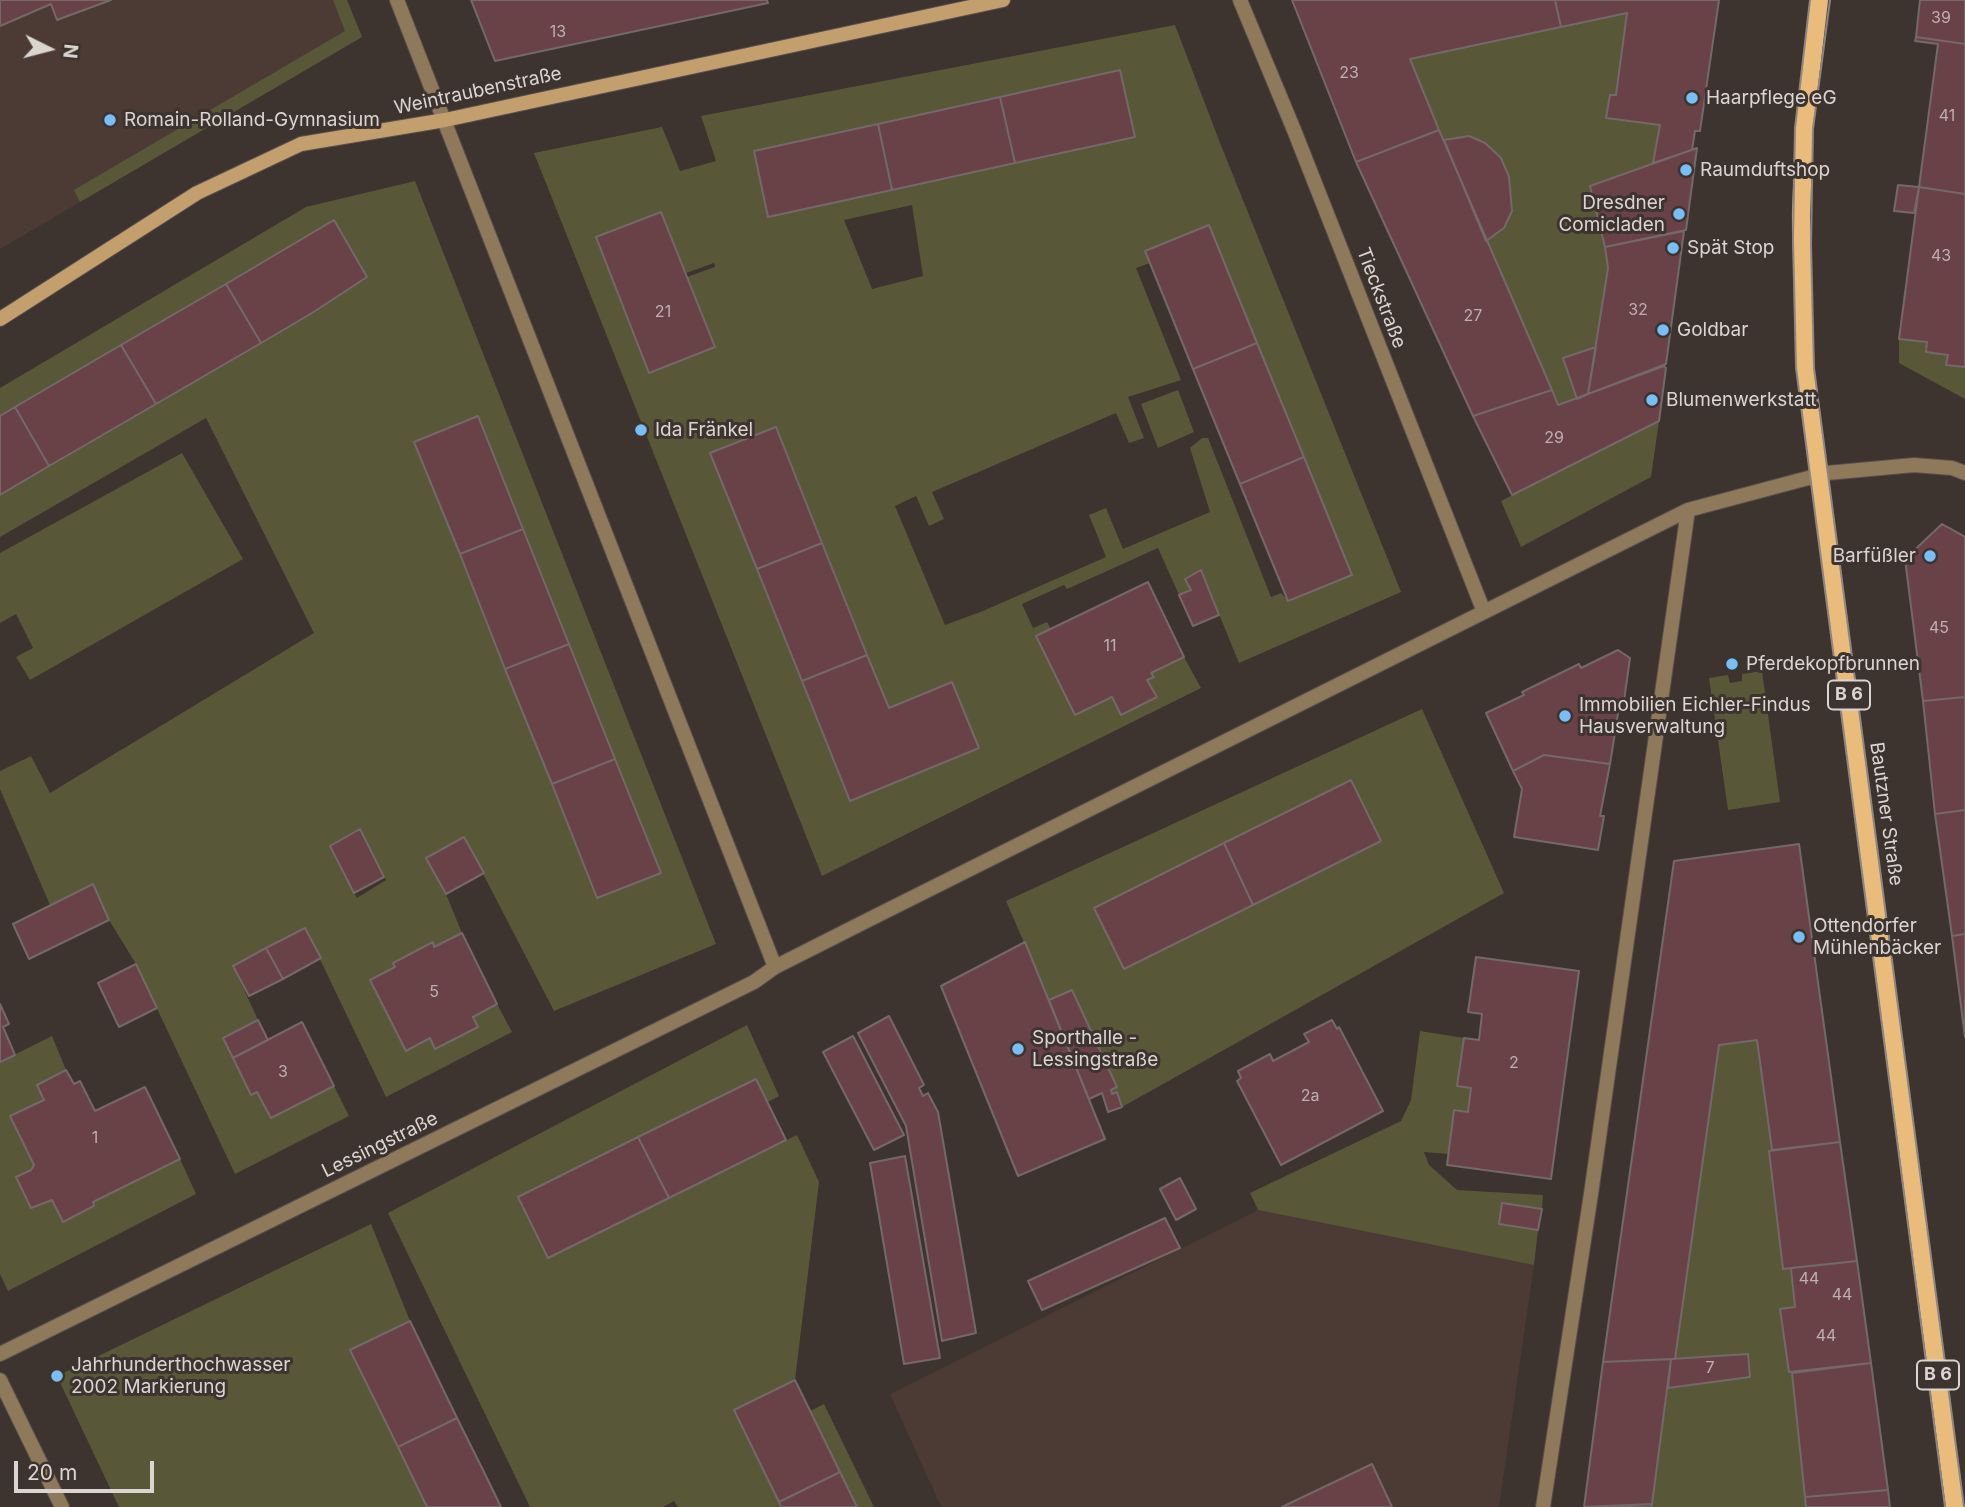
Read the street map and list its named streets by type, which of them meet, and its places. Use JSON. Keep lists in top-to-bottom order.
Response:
{
  "streets": {
    "main road": ["B 6", "Bautzner Straße"],
    "street": ["Weintraubenstraße", "Tieckstraße", "Lessingstraße"]
  },
  "crossings": [
    ["Tieckstraße", "Lessingstraße"]
  ],
  "places": [
    "Haarpflege eG",
    "Romain-Rolland-Gymnasium",
    "Raumduftshop",
    "Dresdner Comicladen",
    "Spät Stop",
    "Goldbar",
    "Blumenwerkstatt",
    "Ida Fränkel",
    "Barfüßler",
    "Pferdekopfbrunnen",
    "Immobilien Eichler-Findus Hausverwaltung",
    "Ottendorfer Mühlenbäcker",
    "Sporthalle - Lessingstraße",
    "Jahrhunderthochwasser 2002 Markierung"
  ],
  "house_numbers": [
    "39",
    "13",
    "23",
    "41",
    "43",
    "32",
    "21",
    "27",
    "29",
    "45",
    "11",
    "5",
    "2",
    "3",
    "2a",
    "1",
    "44",
    "44",
    "44",
    "7"
  ],
  "scale_bar": "20 m",
  "north": "right"
}
